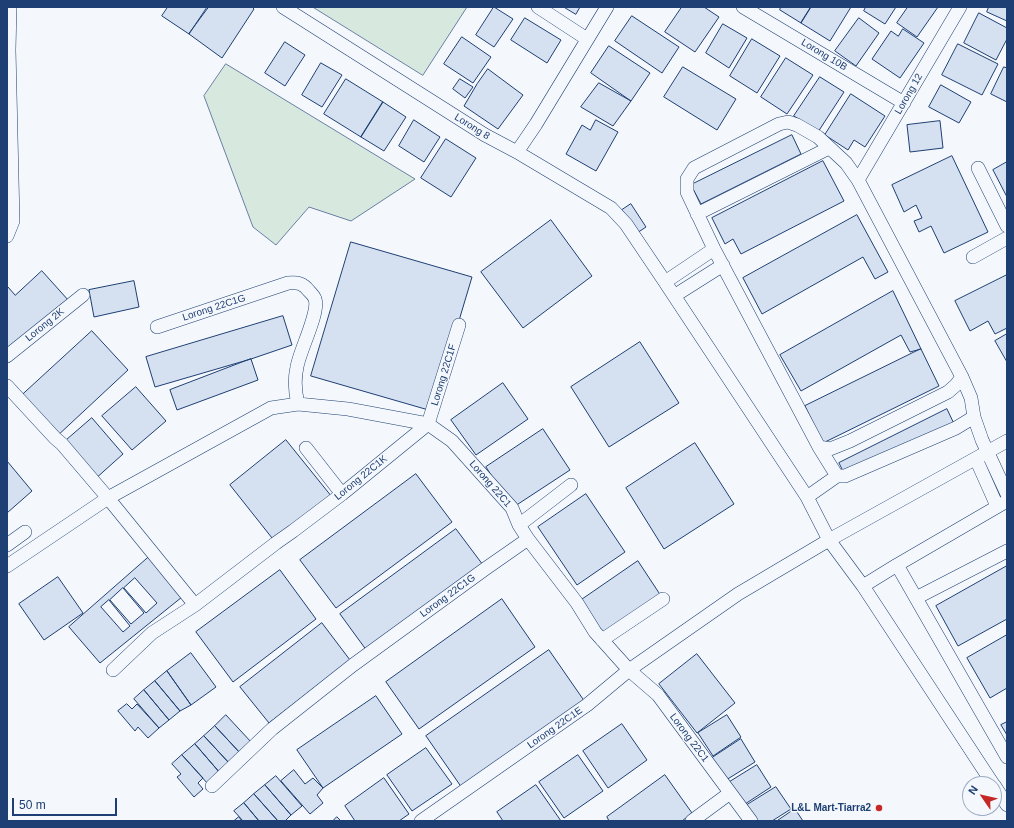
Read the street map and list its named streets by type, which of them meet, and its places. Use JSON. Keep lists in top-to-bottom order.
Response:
{
  "streets": {
    "street": [
      "Lorong 10B",
      "Lorong 12",
      "Lorong 8",
      "Lorong 22C1G",
      "Lorong 2K",
      "Lorong 22C1F",
      "Lorong 22C1K",
      "Lorong 22C1",
      "Lorong 22C1E"
    ]
  },
  "crossings": [
    ["Lorong 10B", "Lorong 12"],
    ["Lorong 8", "Lorong 22C1E"],
    ["Lorong 22C1G", "Lorong 22C1"],
    ["Lorong 22C1F", "Lorong 22C1K"],
    ["Lorong 22C1F", "Lorong 22C1"],
    ["Lorong 22C1K", "Lorong 22C1"],
    ["Lorong 22C1", "Lorong 22C1E"]
  ],
  "places": ["L&L Mart-Tiarra2"],
  "scale_bar": "50 m",
  "north": "top left"
}
